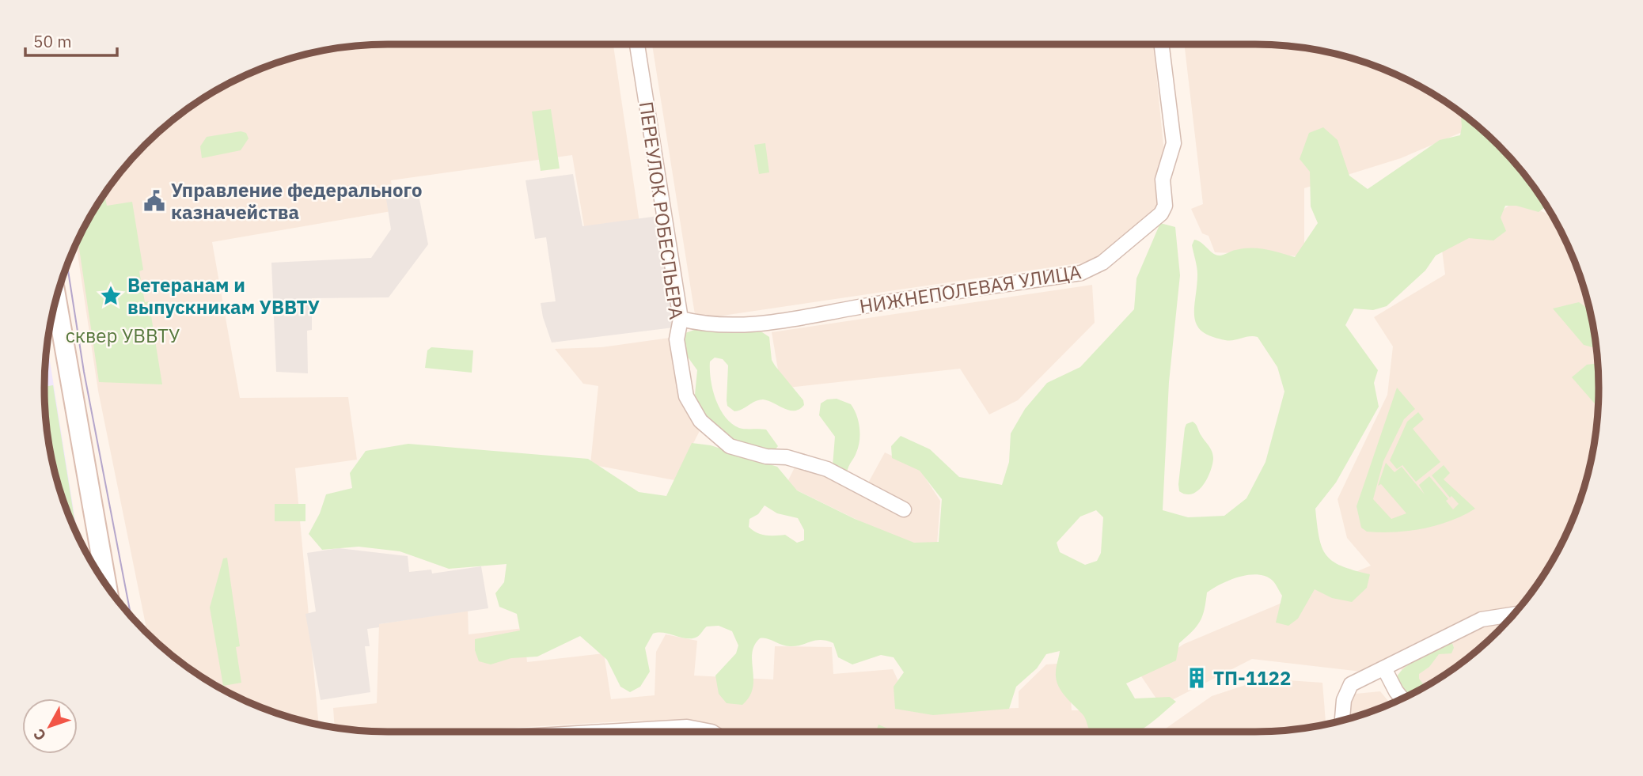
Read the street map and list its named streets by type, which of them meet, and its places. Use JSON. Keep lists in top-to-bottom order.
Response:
{
  "streets": {
    "street": ["ПЕРЕУЛОК РОБЕСПЬЕРА", "НИЖНЕПОЛЕВАЯ УЛИЦА"]
  },
  "crossings": [
    ["ПЕРЕУЛОК РОБЕСПЬЕРА", "НИЖНЕПОЛЕВАЯ УЛИЦА"]
  ],
  "parks": ["сквер УВВТУ"],
  "places": {
    "public building": ["Управление федерального казначейства"],
    "place": ["Ветеранам и выпускникам УВВТУ"],
    "building": ["ТП-1122"]
  },
  "scale_bar": "50 m",
  "north": "bottom left"
}
